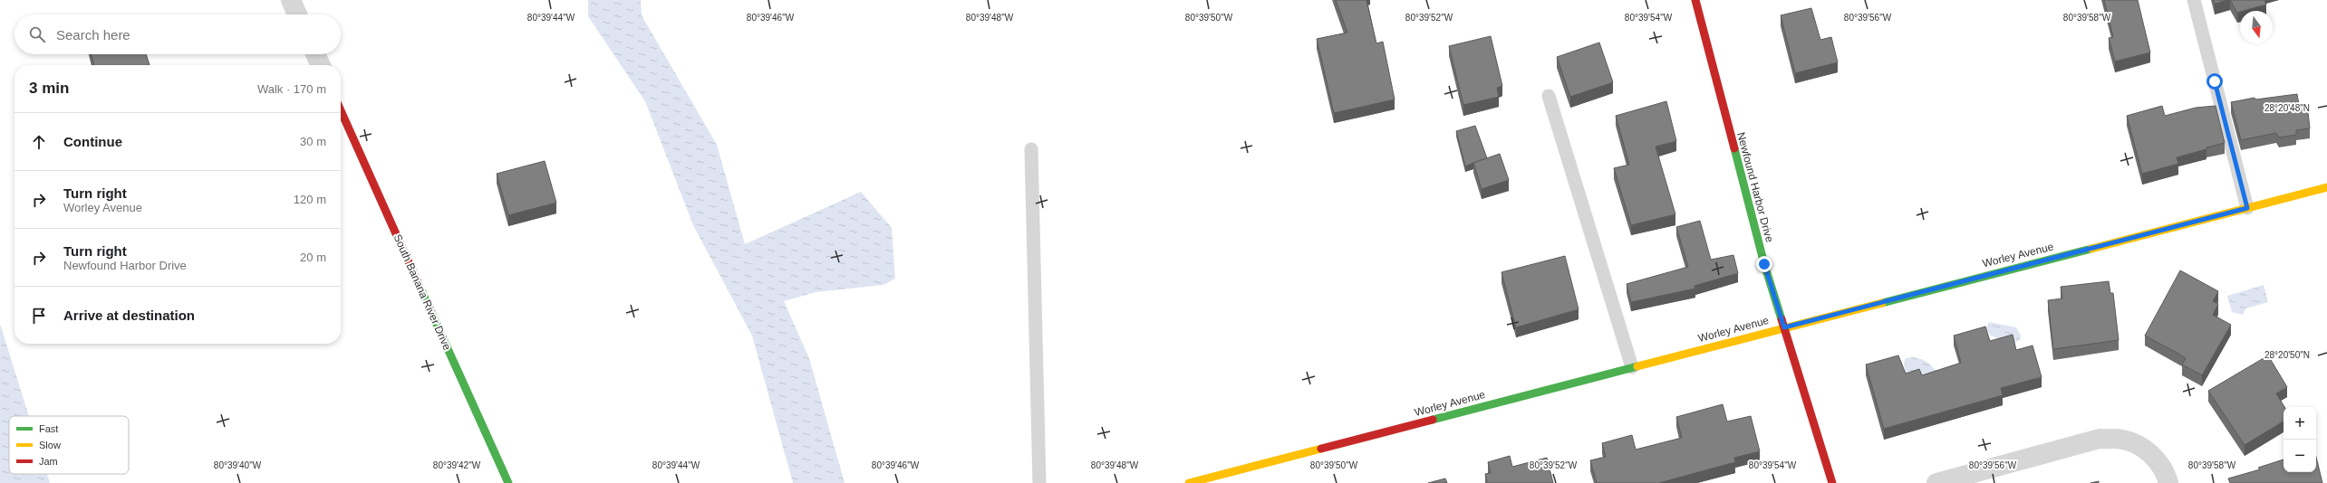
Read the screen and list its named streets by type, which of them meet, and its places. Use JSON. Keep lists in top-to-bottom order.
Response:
{
  "streets": {
    "street": ["Newfound Harbor Drive", "Worley Avenue", "South Banana River Drive"]
  },
  "crossings": [
    ["Newfound Harbor Drive", "Worley Avenue"]
  ],
  "legend": ["Fast", "Slow", "Jam"],
  "north": "bottom",
  "page": {
    "search": "Search here",
    "heading": ["3 min", "Walk · 170 m"],
    "list": [
      ["Continue", "30 m"],
      ["Turn right", "Worley Avenue", "120 m"],
      ["Turn right", "Newfound Harbor Drive", "20 m"],
      "Arrive at destination"
    ],
    "map_buttons": ["+", "−"]
  },
  "coordinates": [
    "80°39'44\"W",
    "80°39'46\"W",
    "80°39'48\"W",
    "80°39'50\"W",
    "80°39'54\"W",
    "80°39'52\"W",
    "80°39'56\"W",
    "80°39'58\"W",
    "28°20'48\"N",
    "28°20'50\"N",
    "80°39'40\"W",
    "80°39'42\"W"
  ]
}
